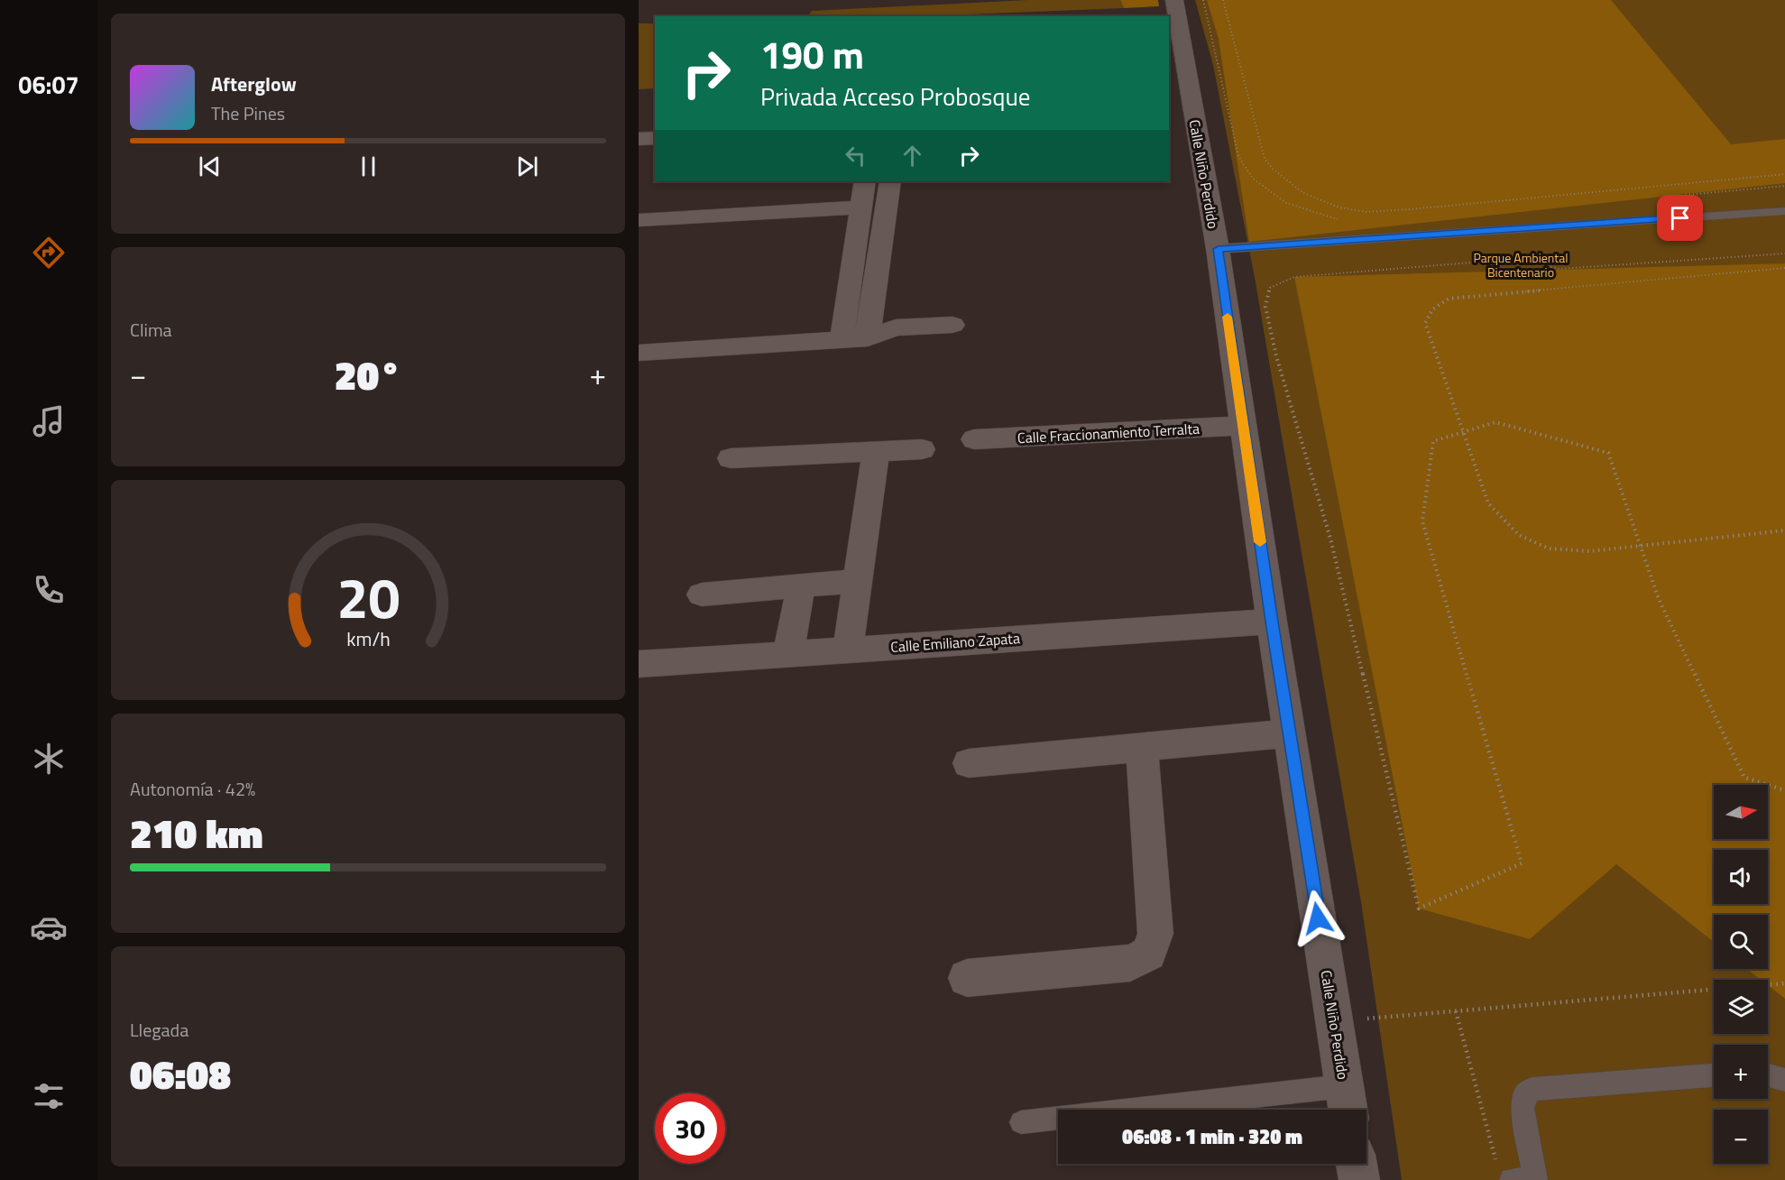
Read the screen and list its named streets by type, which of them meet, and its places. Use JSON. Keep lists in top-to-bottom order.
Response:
{
  "streets": {
    "street": ["Calle Niño Perdido", "Calle Fraccionamiento Terralta", "Calle Emiliano Zapata"]
  },
  "crossings": [
    ["Calle Niño Perdido", "Calle Fraccionamiento Terralta"],
    ["Calle Niño Perdido", "Calle Emiliano Zapata"]
  ],
  "parks": ["Parque Ambiental Bicentenario"],
  "north": "right",
  "page": {
    "tabs": "06:07",
    "turn": ["190 m", "Privada Acceso Probosque"],
    "song": ["Afterglow", "The Pines"],
    "tile": [
      "Clima",
      ["Autonomía · 42%", "210 km"],
      ["Llegada", "06:08"]
    ],
    "heat": ["−", "20°", "+"],
    "map_buttons": ["+", "−"],
    "limit": "30",
    "trip": "06:08 · 1 min · 320 m",
    "gauge": ["20", "km/h"]
  }
}
